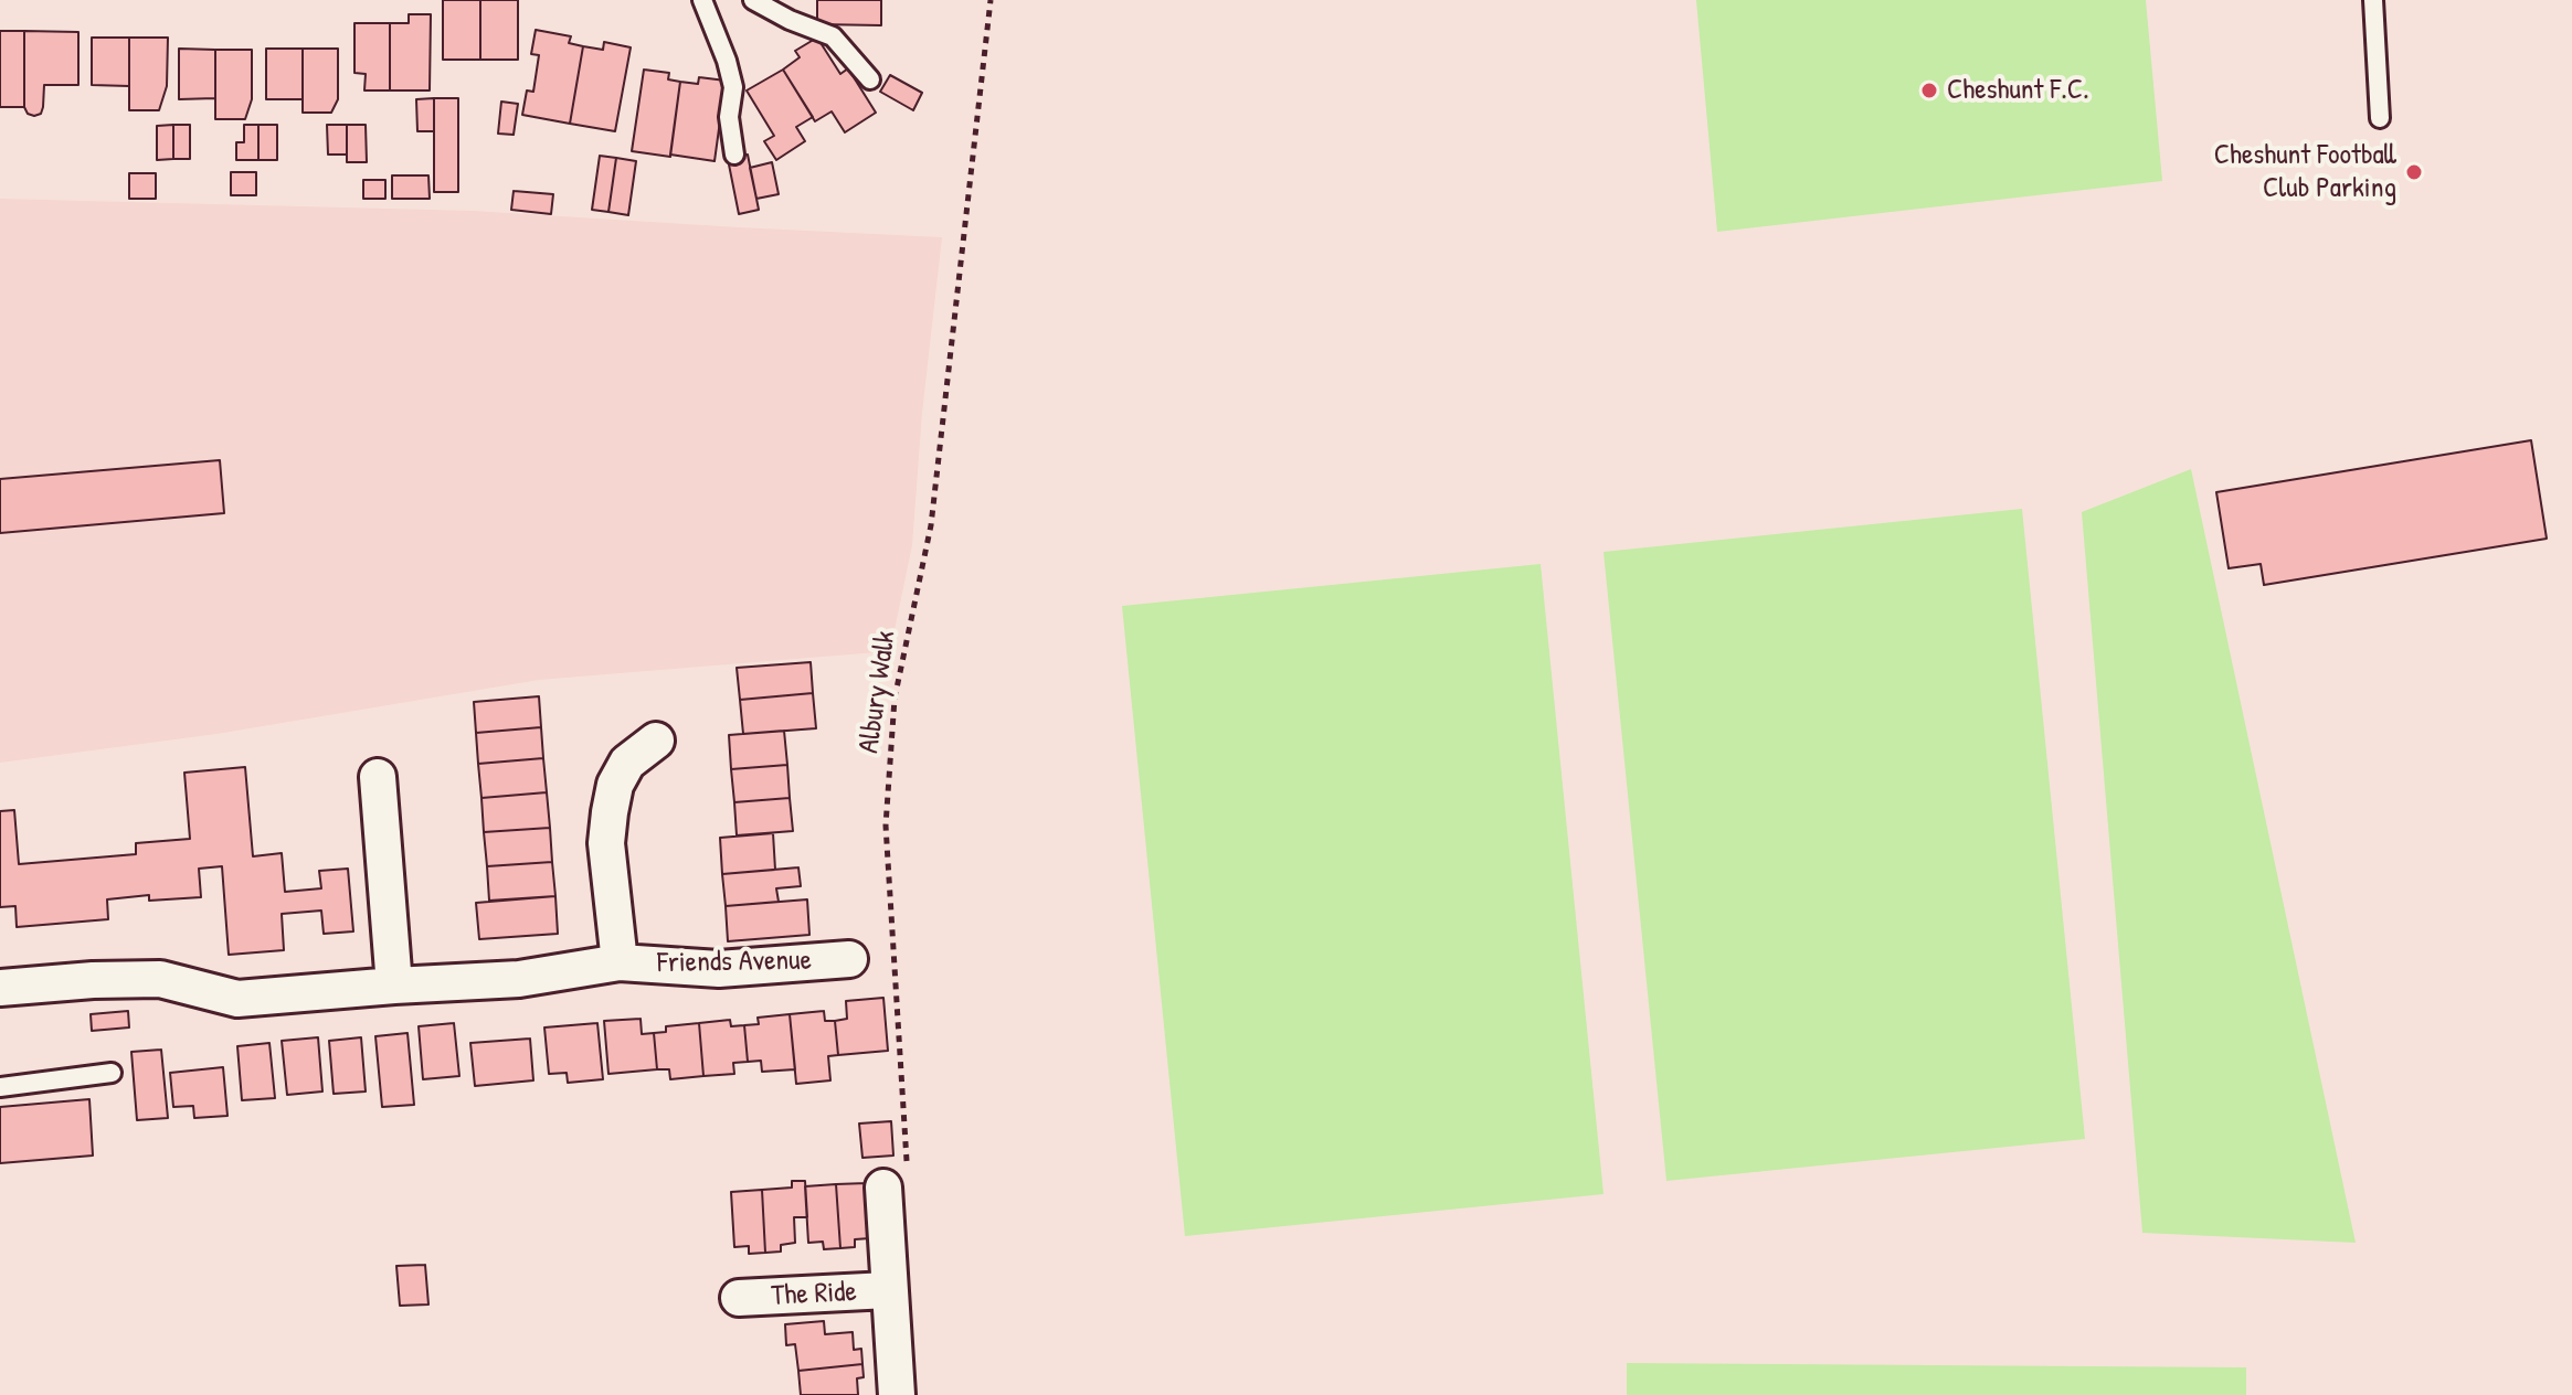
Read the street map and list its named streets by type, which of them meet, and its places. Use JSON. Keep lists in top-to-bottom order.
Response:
{
  "streets": {
    "street": ["Friends Avenue", "The Ride"],
    "path": ["Albury Walk"]
  },
  "crossings": [
    ["Albury Walk", "The Ride"]
  ],
  "places": ["Cheshunt F.C.", "Cheshunt Football Club Parking"]
}
